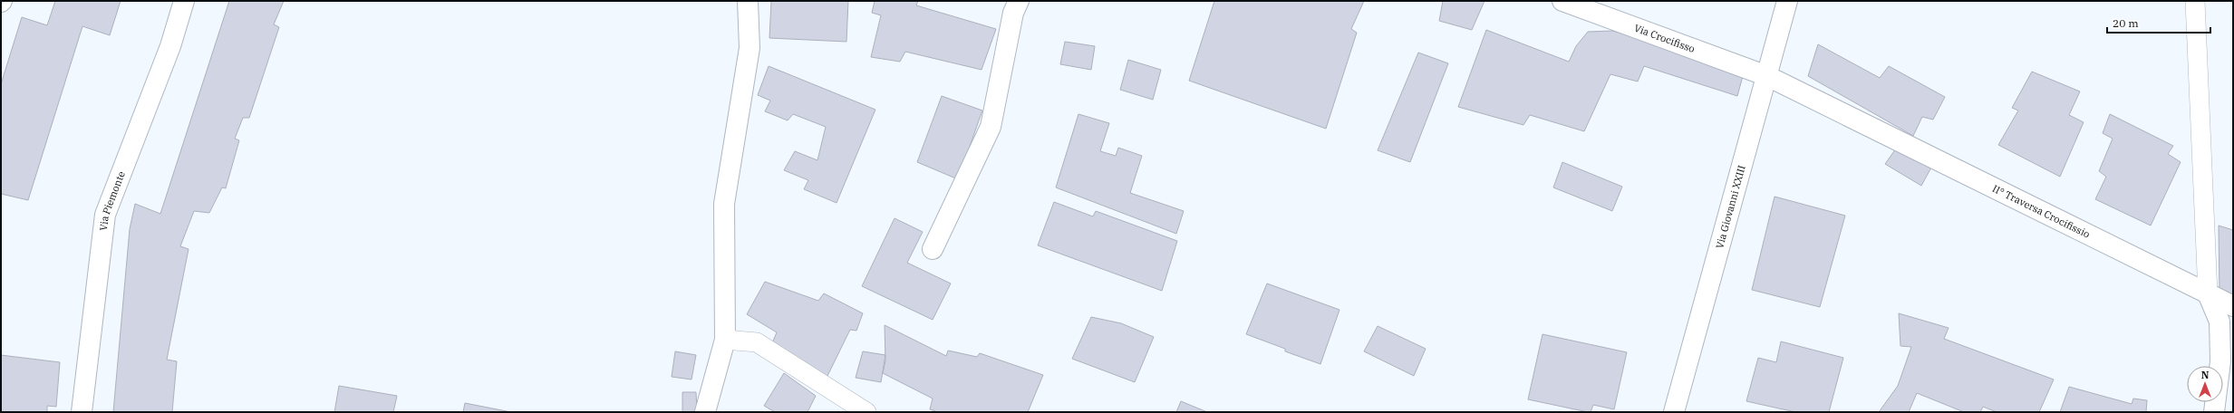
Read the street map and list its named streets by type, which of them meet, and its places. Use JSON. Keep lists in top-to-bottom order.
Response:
{
  "streets": {
    "street": [
      "Via Crocifisso",
      "Via Piemonte",
      "Via Giovanni XXIII",
      "II° Traversa Crocifissio"
    ]
  },
  "crossings": [
    ["Via Crocifisso", "Via Giovanni XXIII"],
    ["Via Crocifisso", "II° Traversa Crocifissio"],
    ["Via Giovanni XXIII", "II° Traversa Crocifissio"]
  ],
  "scale_bar": "20 m",
  "north": "top"
}
